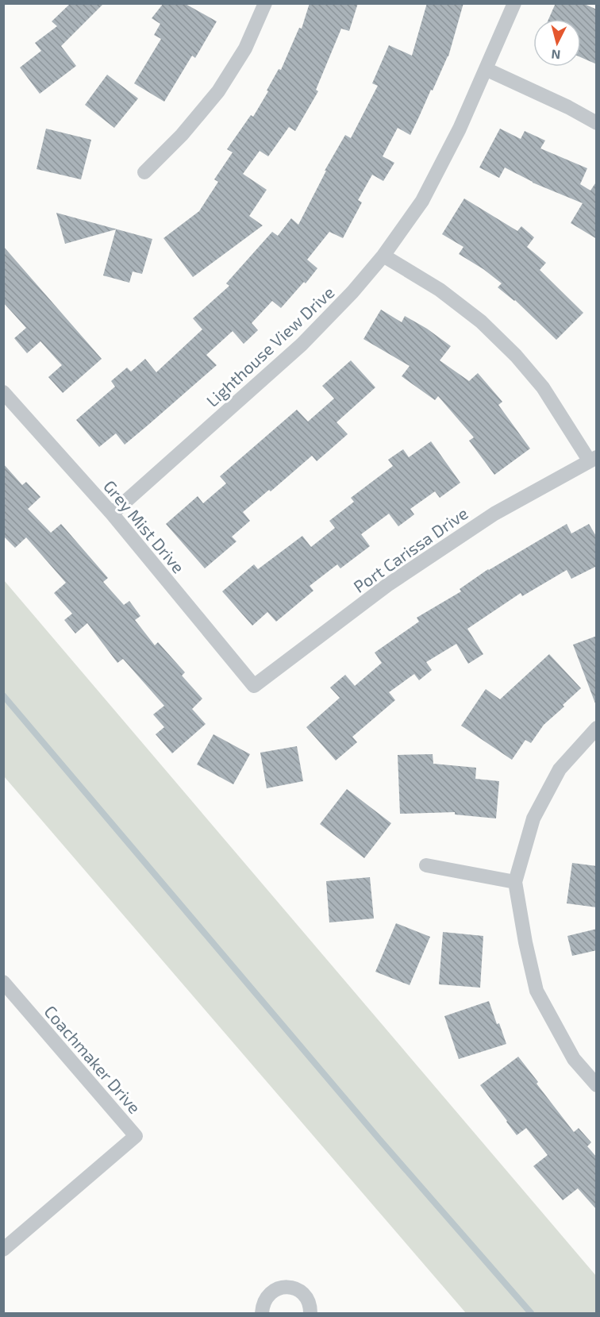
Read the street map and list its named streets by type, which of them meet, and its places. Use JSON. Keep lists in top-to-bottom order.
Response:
{
  "streets": {
    "street": [
      "Lighthouse View Drive",
      "Grey Mist Drive",
      "Port Carissa Drive",
      "Coachmaker Drive"
    ]
  },
  "crossings": [
    ["Lighthouse View Drive", "Grey Mist Drive"],
    ["Grey Mist Drive", "Port Carissa Drive"]
  ],
  "north": "bottom"
}
